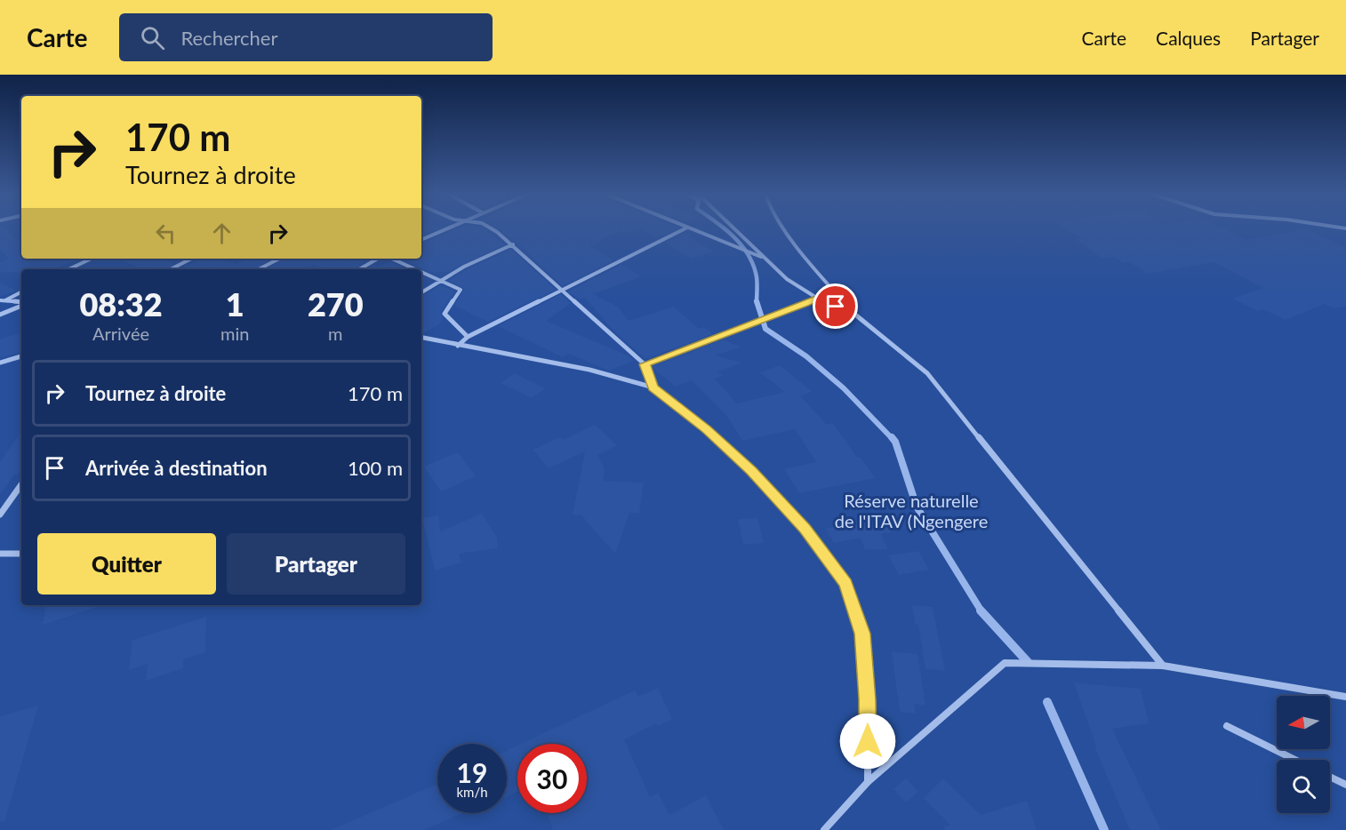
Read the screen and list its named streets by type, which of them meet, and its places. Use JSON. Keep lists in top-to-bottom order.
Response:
{
  "parks": ["Réserve naturelle de l'ITAV (Ngengere"],
  "north": "left",
  "page": {
    "header": "Carte",
    "search": "Rechercher",
    "nav": ["Carte", "Calques", "Partager"],
    "turn": ["170 m", "Tournez à droite"],
    "eta": [
      "08:32",
      "Arrivée",
      "1",
      "min",
      "270",
      "m"
    ],
    "list": [
      {
        "name": "Tournez à droite",
        "value": "170 m"
      },
      {
        "name": "Arrivée à destination",
        "value": "100 m"
      }
    ],
    "buttons": ["Quitter", "Partager"],
    "speed": "19 km/h",
    "limit": "30"
  }
}
